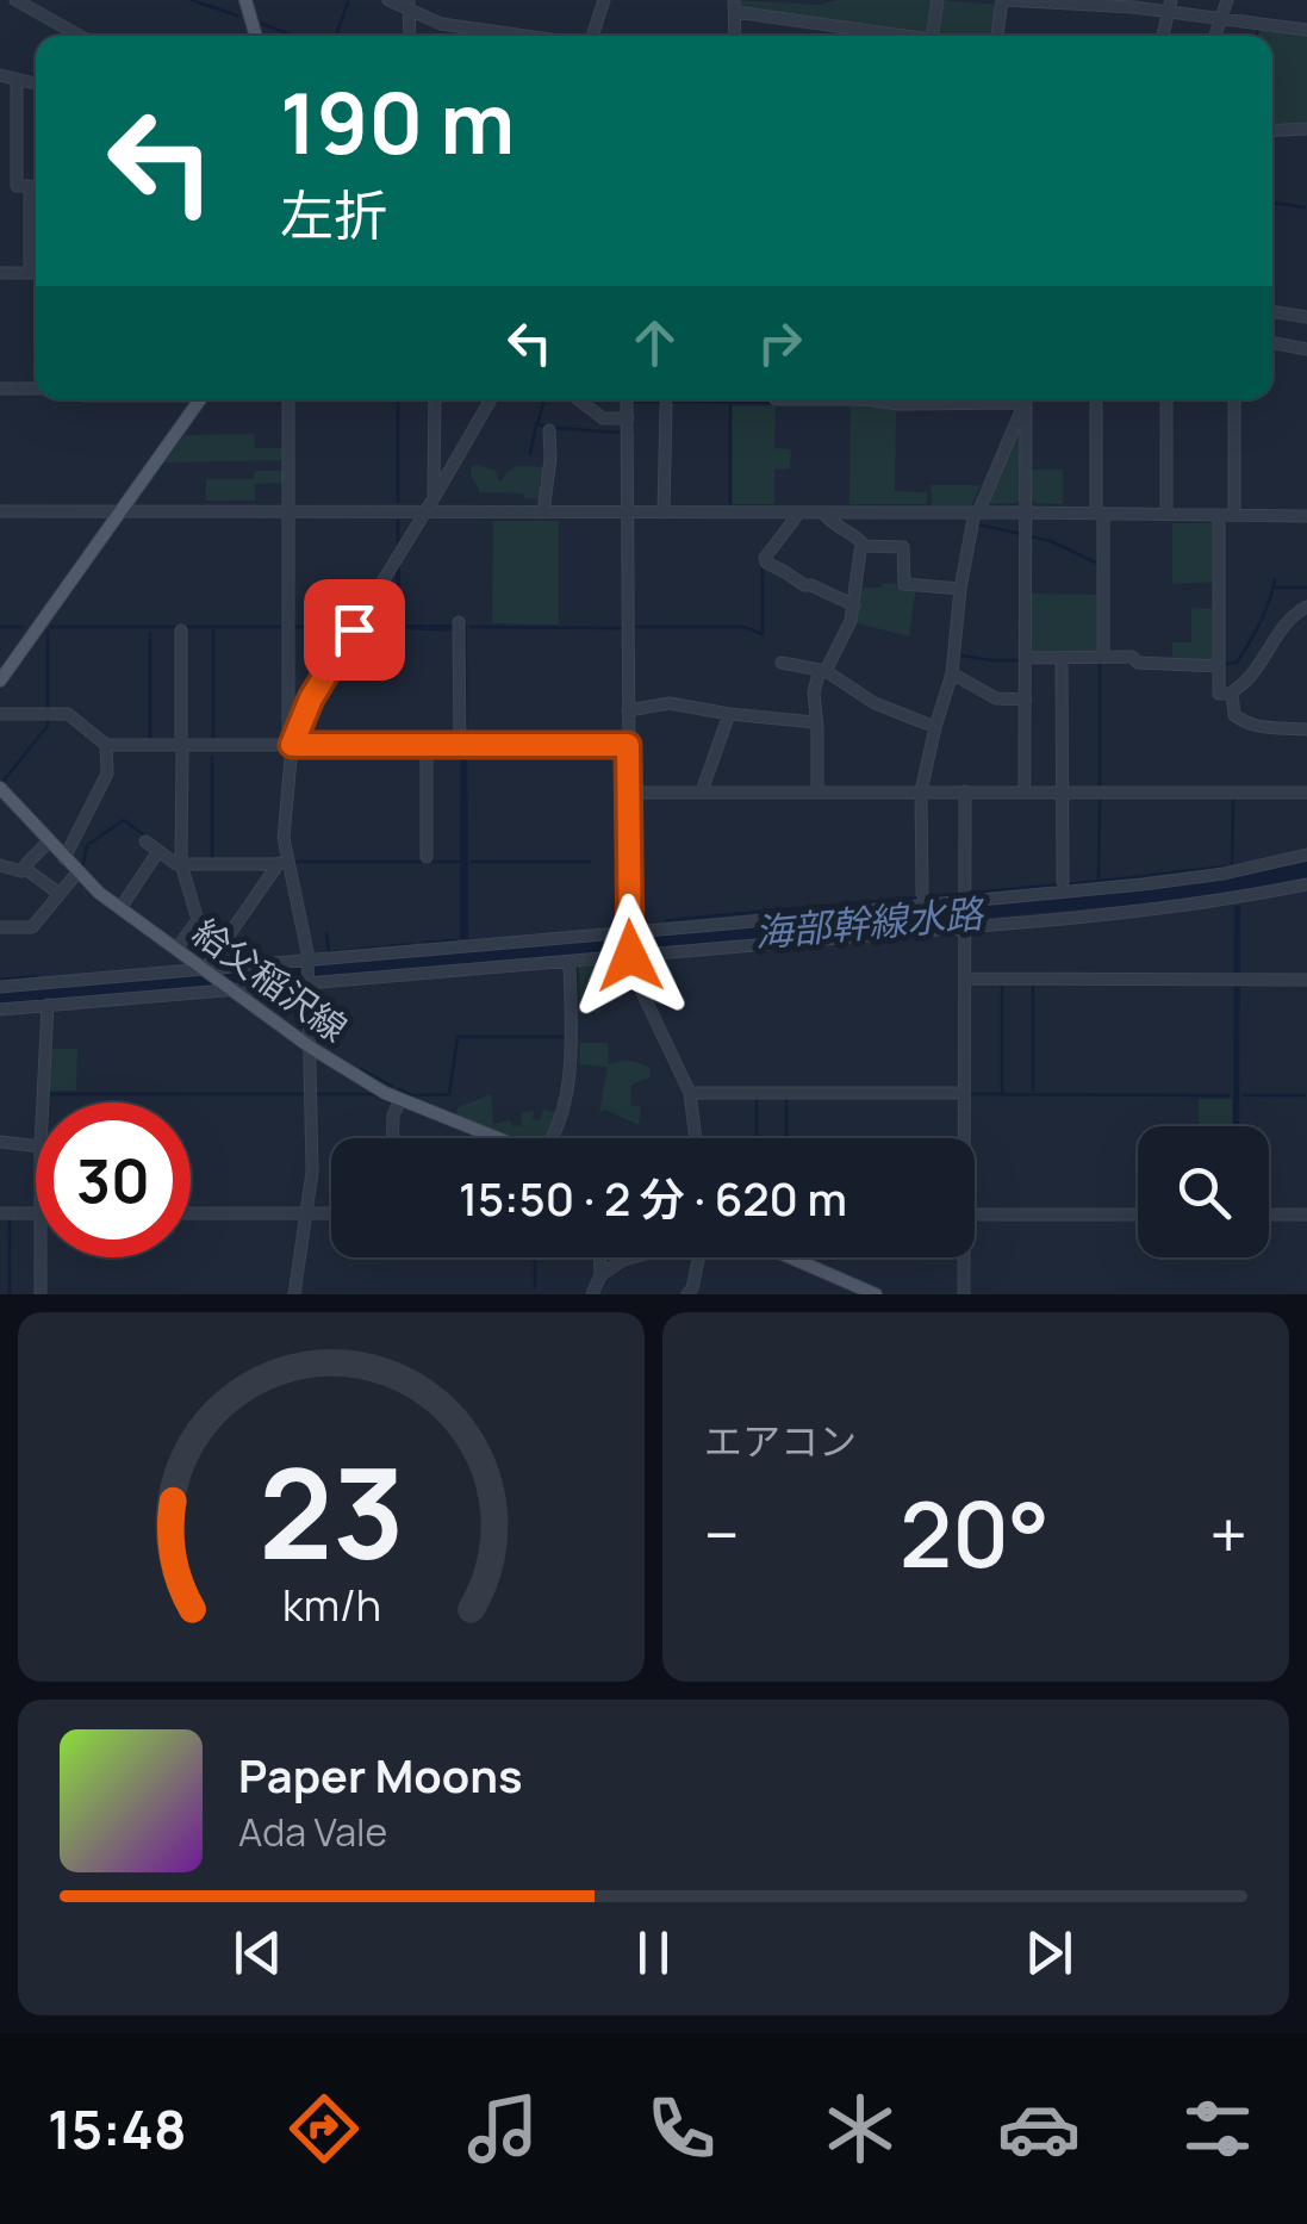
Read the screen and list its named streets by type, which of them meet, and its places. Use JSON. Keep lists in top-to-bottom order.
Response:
{
  "streets": {
    "main road": ["給父稲沢線"]
  },
  "water": ["海部幹線水路"],
  "page": {
    "turn": ["190 m", "左折"],
    "limit": "30",
    "trip": "15:50 · 2 分 · 620 m",
    "tile": "エアコン",
    "heat": ["−", "20°", "+"],
    "song": ["Paper Moons", "Ada Vale"],
    "tabs": "15:48",
    "gauge": ["23", "km/h"]
  }
}
